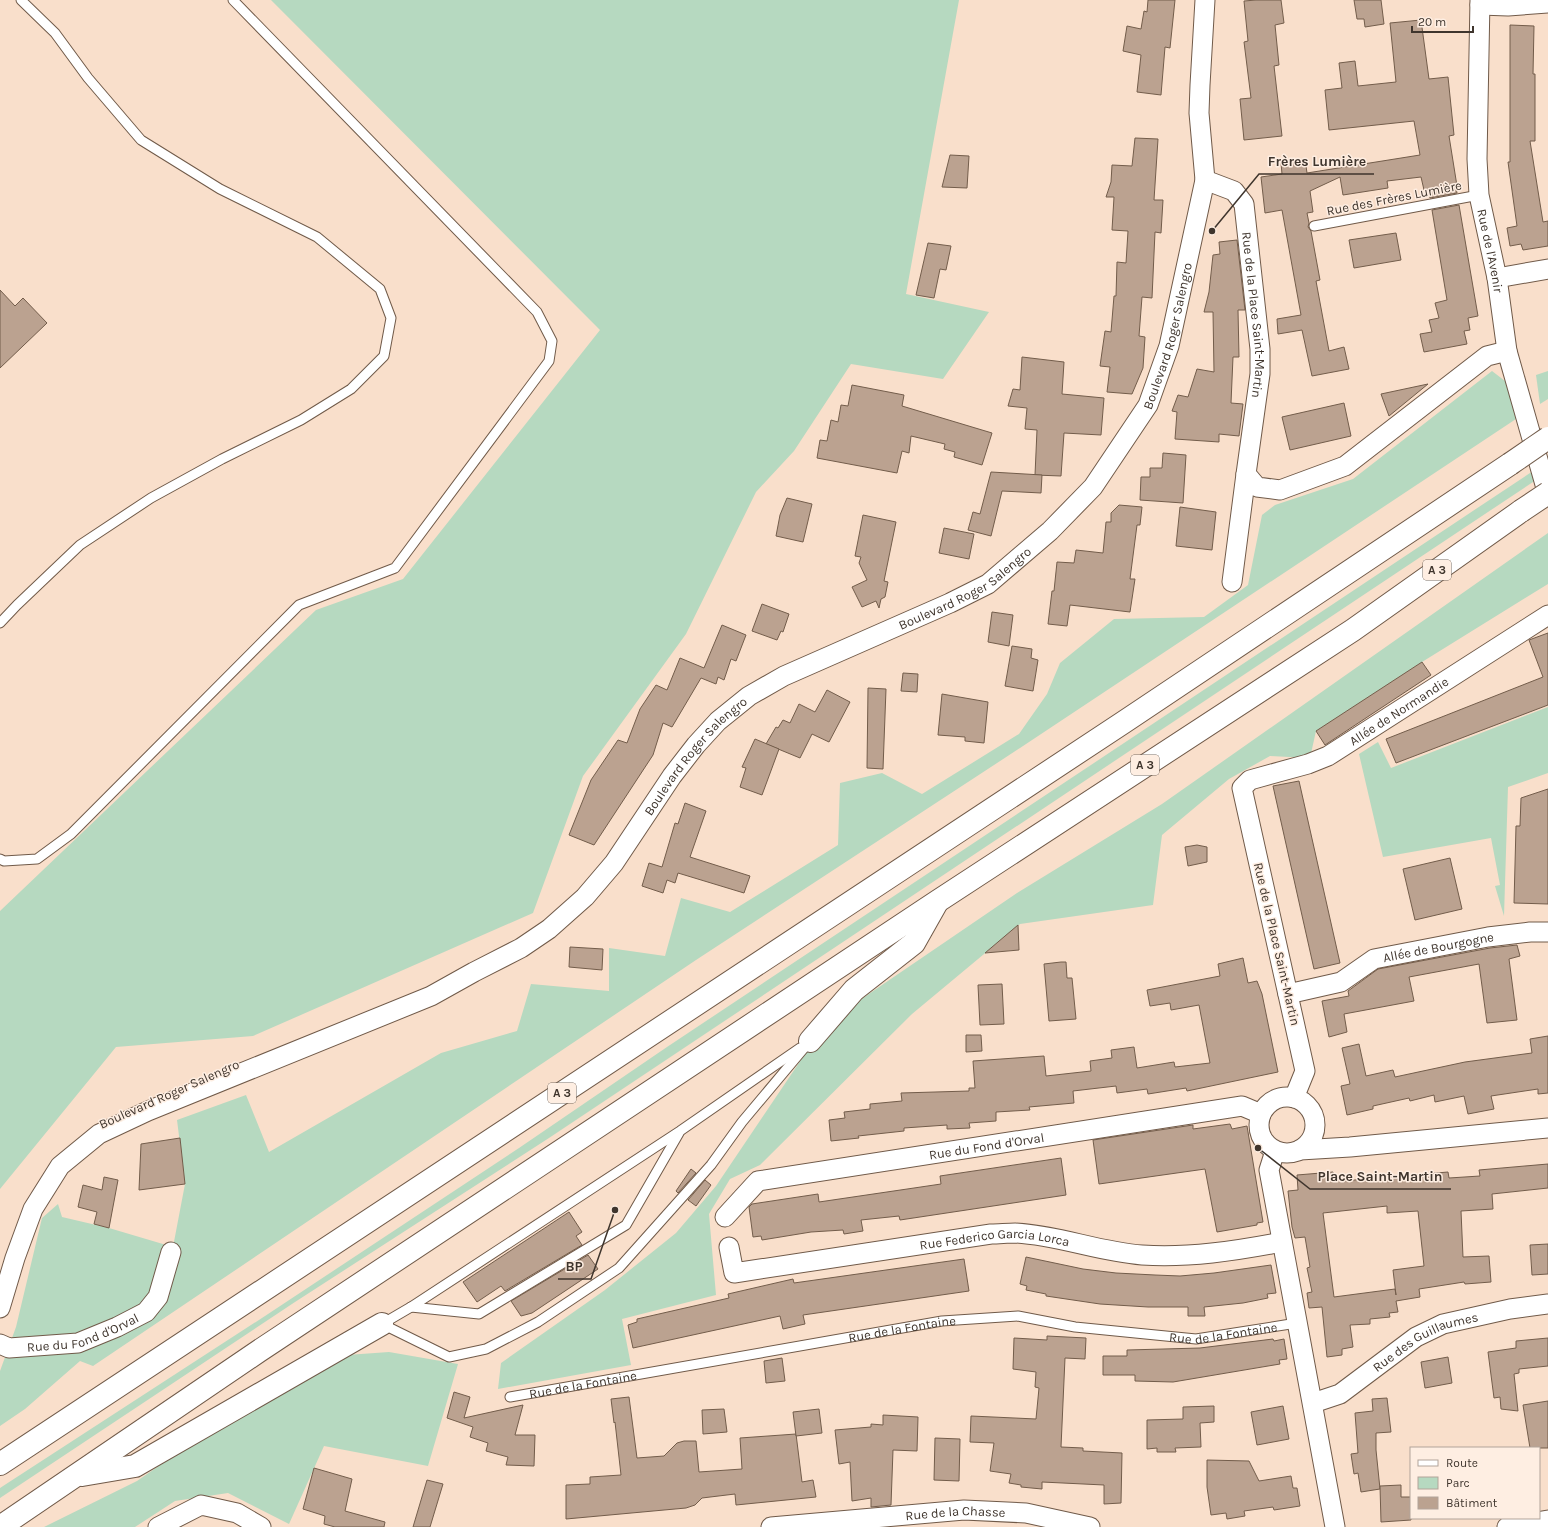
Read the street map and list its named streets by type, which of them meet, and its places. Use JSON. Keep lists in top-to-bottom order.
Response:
{
  "streets": {
    "highway": ["A 3"],
    "street": [
      "Rue de l'Avenir",
      "Rue de la Place Saint-Martin",
      "Boulevard Roger Salengro",
      "Allée de Normandie",
      "Allée de Bourgogne",
      "Rue du Fond d'Orval",
      "Rue Federico Garcia Lorca",
      "Rue de la Fontaine",
      "Rue des Guillaumes",
      "Rue de la Chasse"
    ],
    "lane": ["Rue des Frères Lumière"]
  },
  "crossings": [
    ["Rue des Frères Lumière", "Rue de l'Avenir"],
    ["Rue de l'Avenir", "A 3"],
    ["Rue de la Place Saint-Martin", "Boulevard Roger Salengro"],
    ["Rue de la Place Saint-Martin", "Allée de Normandie"],
    ["Rue de la Place Saint-Martin", "Allée de Bourgogne"],
    ["Rue de la Place Saint-Martin", "Rue du Fond d'Orval"],
    ["Rue de la Place Saint-Martin", "Rue de la Fontaine"],
    ["Rue du Fond d'Orval", "Rue de la Fontaine"],
    ["Rue Federico Garcia Lorca", "Rue de la Fontaine"],
    ["Rue de la Fontaine", "Rue des Guillaumes"]
  ],
  "places": ["Frères Lumière", "Place Saint-Martin", "BP"],
  "legend": ["Route", "Parc", "Bâtiment"],
  "scale_bar": "20 m"
}
